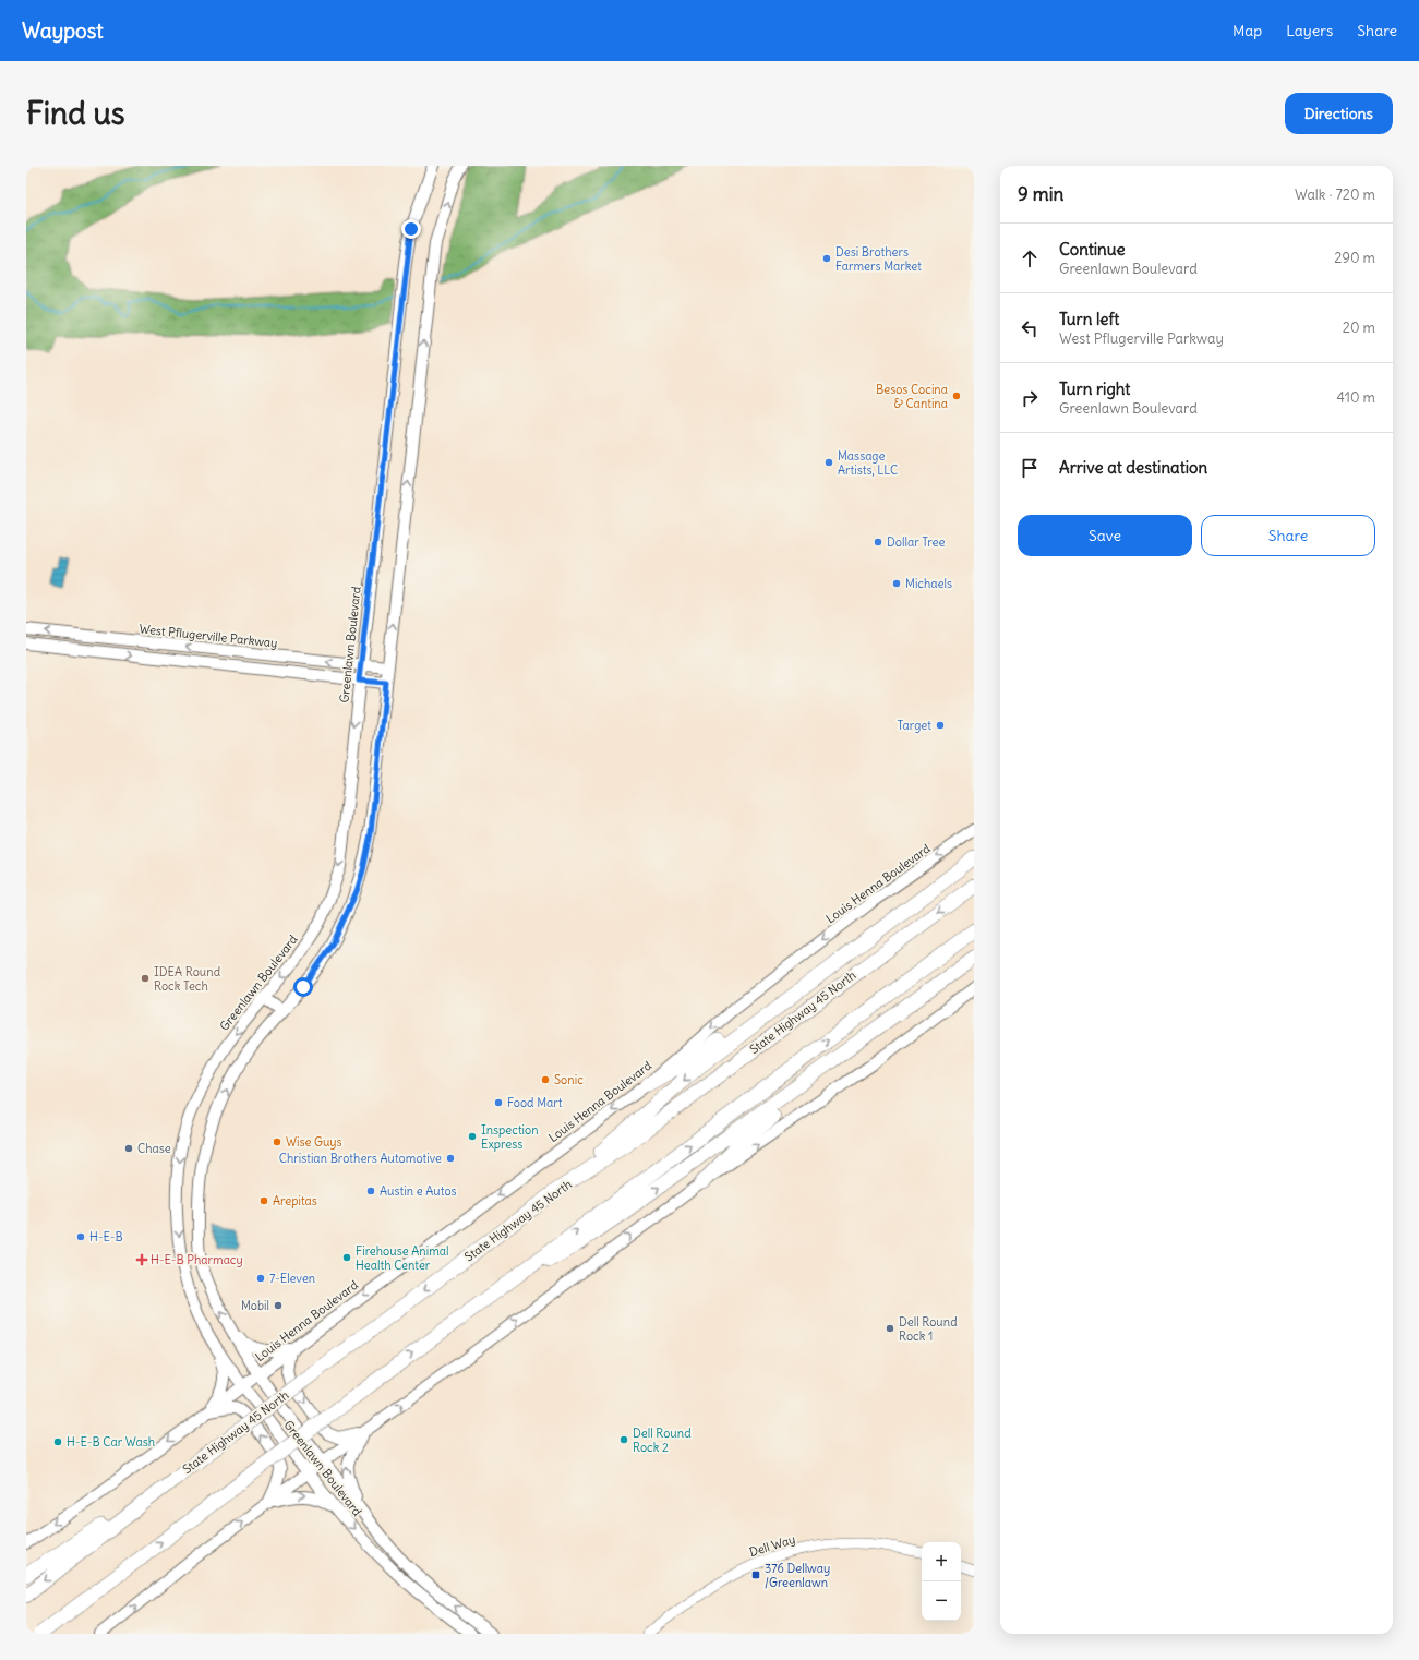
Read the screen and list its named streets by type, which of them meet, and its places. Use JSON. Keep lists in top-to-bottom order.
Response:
{
  "streets": {
    "highway": ["State Highway 45 North"],
    "main road": ["West Pflugerville Parkway", "Greenlawn Boulevard", "Louis Henna Boulevard"],
    "street": ["Dell Way"]
  },
  "crossings": [
    ["West Pflugerville Parkway", "Greenlawn Boulevard"],
    ["Greenlawn Boulevard", "Louis Henna Boulevard"]
  ],
  "one_way": ["Louis Henna Boulevard"],
  "places": {
    "other": [
      "Desi Brothers Farmers Market",
      "Besos Cocina & Cantina",
      "Massage Artists, LLC",
      "Dollar Tree",
      "Michaels",
      "Target",
      "IDEA Round Rock Tech",
      "Sonic",
      "Food Mart",
      "Inspection Express",
      "Wise Guys",
      "Chase",
      "Christian Brothers Automotive",
      "Austin e Autos",
      "Arepitas",
      "H-E-B",
      "Firehouse Animal Health Center",
      "7-Eleven",
      "Mobil",
      "Dell Round Rock 1",
      "Dell Round Rock 2",
      "H-E-B Car Wash"
    ],
    "health": ["H-E-B Pharmacy"],
    "transit": ["376 Dellway /Greenlawn"]
  },
  "page": {
    "header": "Waypost",
    "nav": ["Map", "Layers", "Share"],
    "buttons": [
      "Directions",
      ["Save", "Share"]
    ],
    "title": "Find us",
    "heading": ["9 min", "Walk · 720 m"],
    "list": [
      ["Continue", "Greenlawn Boulevard", "290 m"],
      ["Turn left", "West Pflugerville Parkway", "20 m"],
      ["Turn right", "Greenlawn Boulevard", "410 m"],
      "Arrive at destination"
    ],
    "map_buttons": ["+", "−"]
  }
}
